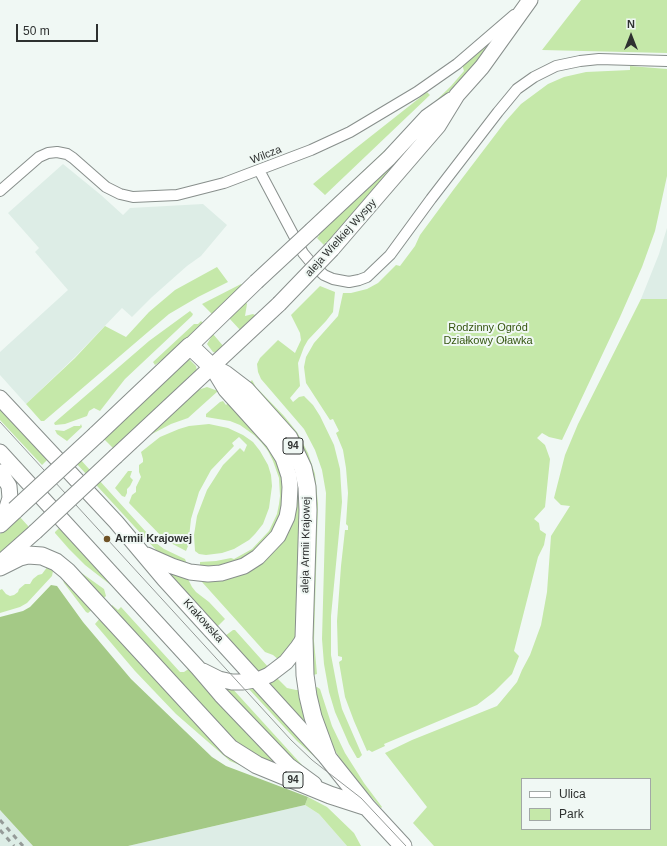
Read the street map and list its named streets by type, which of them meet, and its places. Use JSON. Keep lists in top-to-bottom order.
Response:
{
  "streets": {
    "main road": [
      "aleja Wielkiej Wyspy",
      "94",
      "aleja Armii Krajowej",
      "Krakowska"
    ],
    "street": ["Wilcza"]
  },
  "crossings": [
    ["Wilcza", "aleja Wielkiej Wyspy"],
    ["aleja Wielkiej Wyspy", "aleja Armii Krajowej"],
    ["94", "Krakowska"],
    ["aleja Armii Krajowej", "Krakowska"]
  ],
  "parks": ["Rodzinny Ogród Działkowy Oławka"],
  "places": ["Armii Krajowej"],
  "legend": ["Ulica", "Park"],
  "scale_bar": "50 m",
  "north": "top"
}
